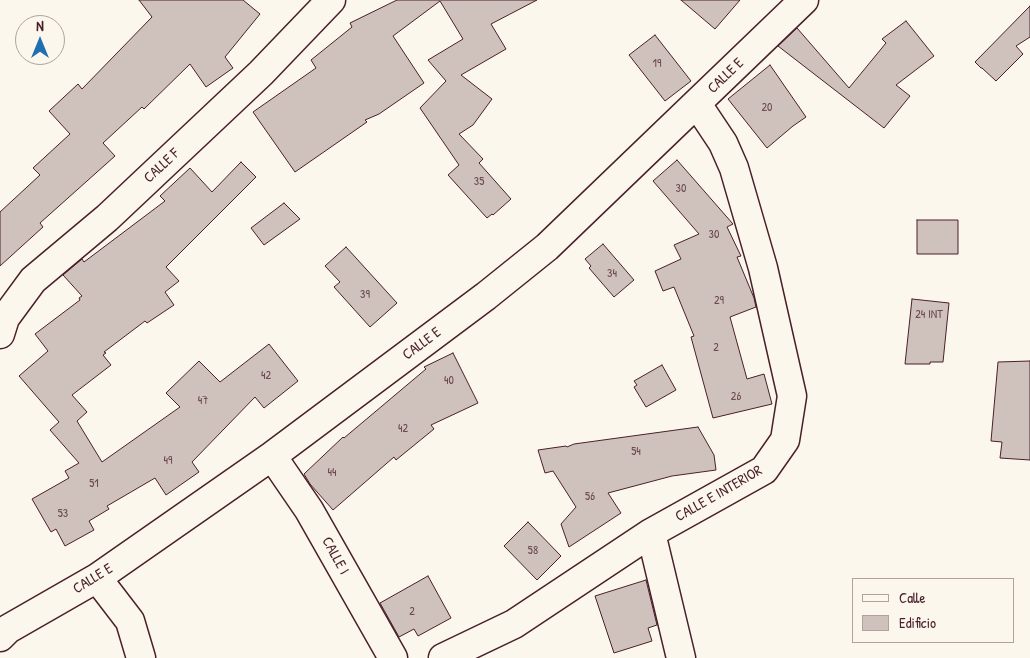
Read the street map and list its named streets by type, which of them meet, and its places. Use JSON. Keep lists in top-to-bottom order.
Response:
{
  "streets": {
    "street": [
      "CALLE E",
      "CALLE F",
      "CALLE E INTERIOR",
      "CALLE I"
    ]
  },
  "crossings": [
    ["CALLE E", "CALLE E INTERIOR"],
    ["CALLE E", "CALLE I"]
  ],
  "house_numbers": [
    "19",
    "20",
    "35",
    "30",
    "30",
    "34",
    "39",
    "29",
    "24 INT",
    "2",
    "42",
    "40",
    "26",
    "47",
    "42",
    "54",
    "49",
    "44",
    "51",
    "56",
    "53",
    "58",
    "2"
  ],
  "legend": ["Calle", "Edificio"],
  "north": "top"
}
